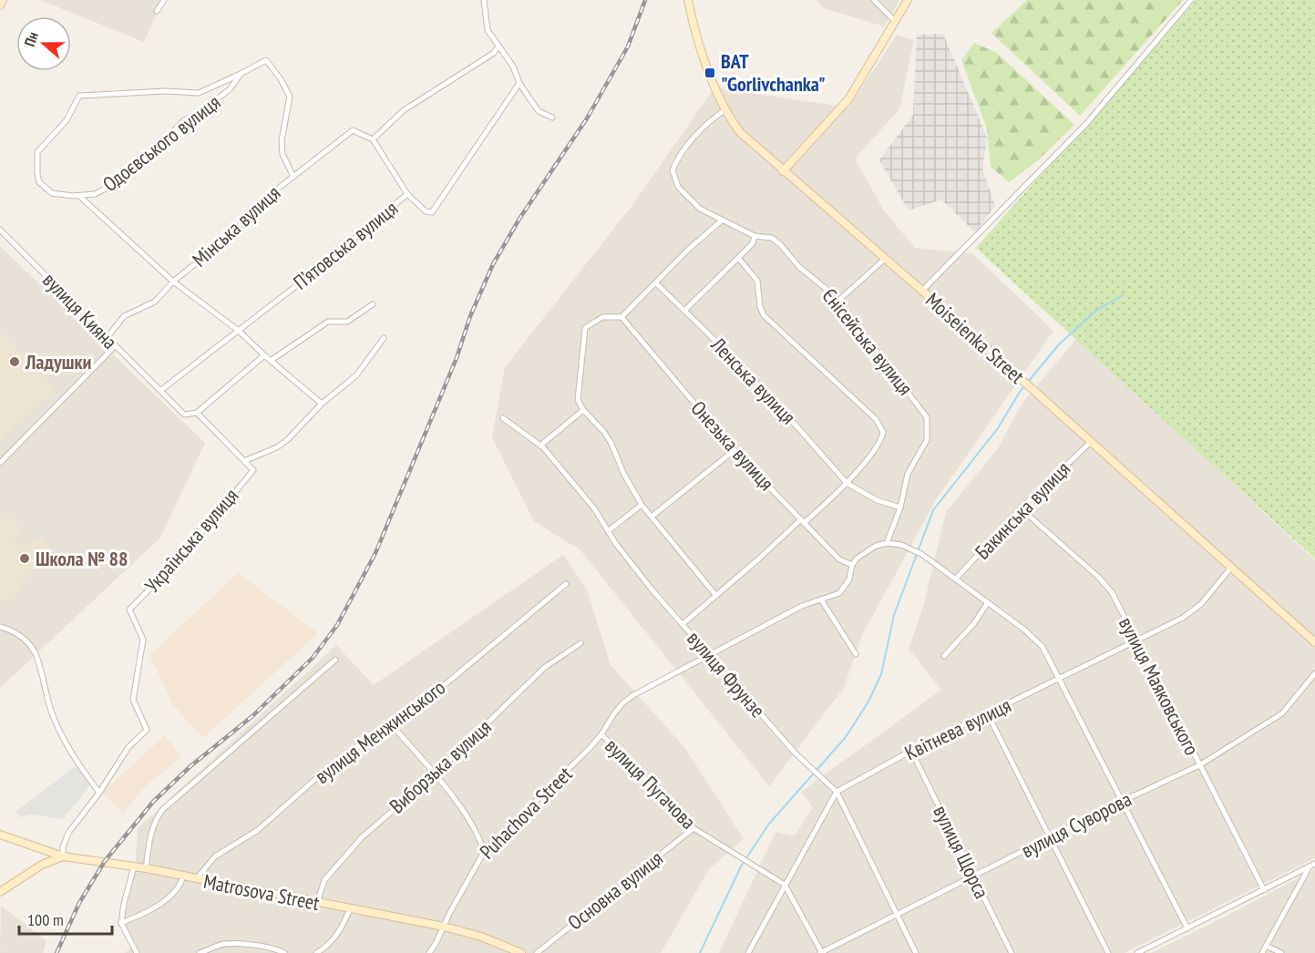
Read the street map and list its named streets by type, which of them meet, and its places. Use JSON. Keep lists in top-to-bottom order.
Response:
{
  "streets": {
    "street": [
      "Одоєвського вулиця",
      "Мінська вулиця",
      "П’ятовська вулиця",
      "вулиця Кияна",
      "Moiseienka Street",
      "Єнісейська вулиця",
      "Ленська вулиця",
      "Онезька вулиця",
      "Бакинська вулиця",
      "Українська вулиця",
      "вулиця Фрунзе",
      "вулиця Маяковського",
      "Квітнева вулиця",
      "вулиця Менжинського",
      "Виборзька вулиця",
      "вулиця Пугачова",
      "Puhachova Street",
      "вулиця Суворова",
      "вулиця Щорса",
      "Основна вулиця",
      "Matrosova Street"
    ]
  },
  "crossings": [
    ["Одоєвського вулиця", "Мінська вулиця"],
    ["Мінська вулиця", "вулиця Кияна"],
    ["П’ятовська вулиця", "вулиця Кияна"],
    ["П’ятовська вулиця", "Українська вулиця"],
    ["вулиця Кияна", "Українська вулиця"],
    ["Moiseienka Street", "Єнісейська вулиця"],
    ["Moiseienka Street", "Бакинська вулиця"],
    ["Moiseienka Street", "Квітнева вулиця"],
    ["Єнісейська вулиця", "Ленська вулиця"],
    ["Онезька вулиця", "Puhachova Street"],
    ["Бакинська вулиця", "вулиця Маяковського"],
    ["вулиця Фрунзе", "Квітнева вулиця"],
    ["вулиця Фрунзе", "Puhachova Street"],
    ["вулиця Фрунзе", "вулиця Суворова"],
    ["вулиця Маяковського", "Квітнева вулиця"],
    ["вулиця Маяковського", "вулиця Суворова"],
    ["Квітнева вулиця", "вулиця Щорса"],
    ["вулиця Менжинського", "Matrosova Street"],
    ["Виборзька вулиця", "Matrosova Street"],
    ["вулиця Пугачова", "Puhachova Street"],
    ["вулиця Пугачова", "Основна вулиця"],
    ["Puhachova Street", "Matrosova Street"],
    ["вулиця Суворова", "вулиця Щорса"]
  ],
  "places": {
    "transit": ["BAT \"Gorlivchanka\""],
    "other": ["Ладушки", "Школа № 88"]
  },
  "scale_bar": "100 m",
  "north": "left"
}
